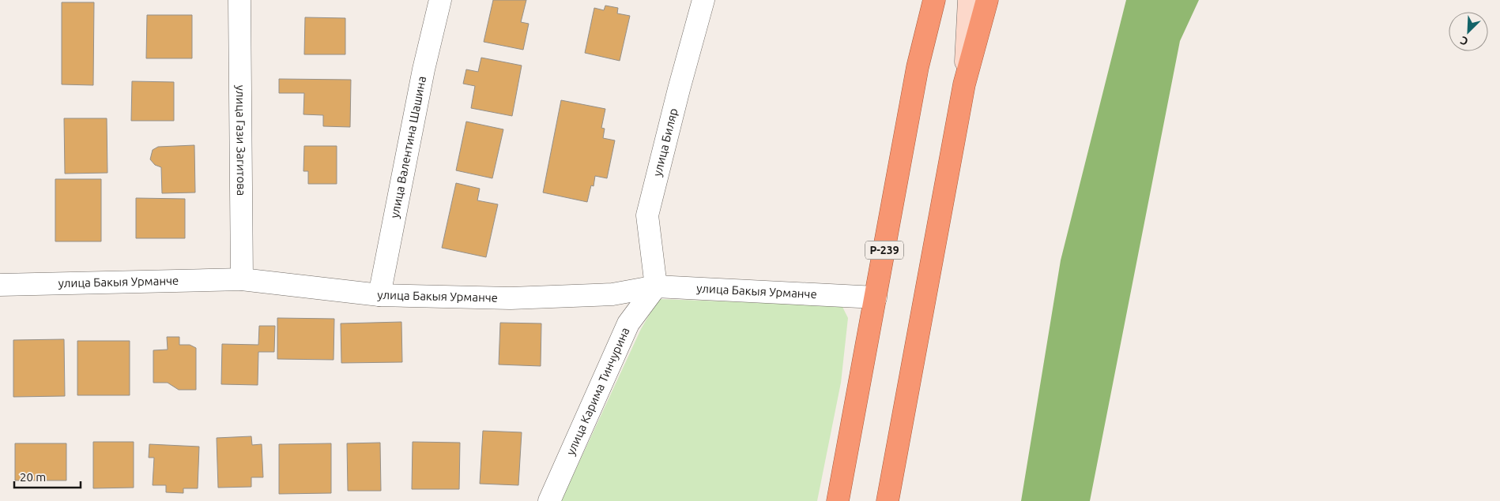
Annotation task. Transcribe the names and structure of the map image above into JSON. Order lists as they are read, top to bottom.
{
  "streets": {
    "highway": ["Р-239"],
    "street": [
      "улица Гази Загитова",
      "улица Биляр",
      "улица Валентина Шашина",
      "улица Бакыя Урманче",
      "улица Карима Тинчурина"
    ]
  },
  "crossings": [
    ["улица Гази Загитова", "улица Бакыя Урманче"],
    ["улица Биляр", "улица Бакыя Урманче"],
    ["улица Биляр", "улица Карима Тинчурина"],
    ["улица Валентина Шашина", "улица Бакыя Урманче"],
    ["Р-239", "улица Бакыя Урманче"],
    ["улица Бакыя Урманче", "улица Карима Тинчурина"]
  ],
  "scale_bar": "20 m",
  "north": "bottom left"
}
